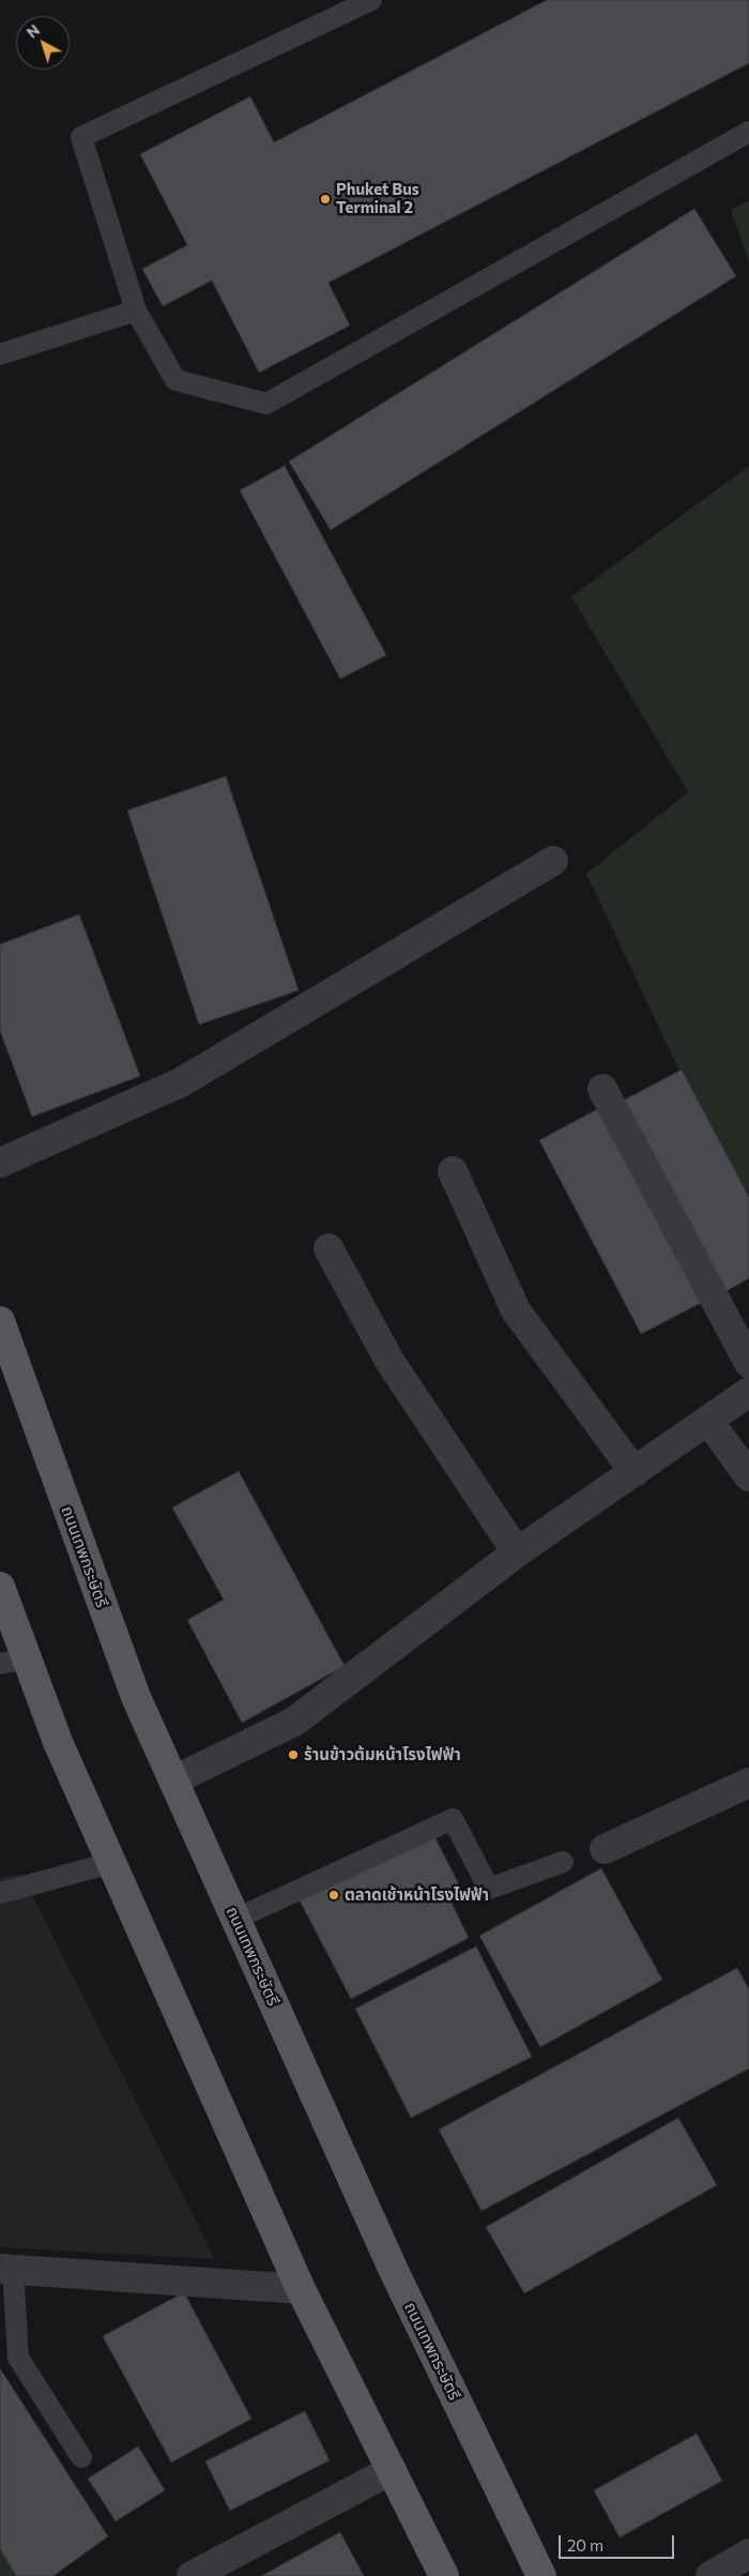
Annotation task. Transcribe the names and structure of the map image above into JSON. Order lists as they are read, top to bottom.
{
  "streets": {
    "main road": ["ถนนเทพกระษัตรี"]
  },
  "places": ["Phuket Bus Terminal 2", "ร้านข้าวต้มหน้าโรงไฟฟ้า", "ตลาดเช้าหน้าโรงไฟฟ้า"],
  "scale_bar": "20 m",
  "north": "top left"
}
